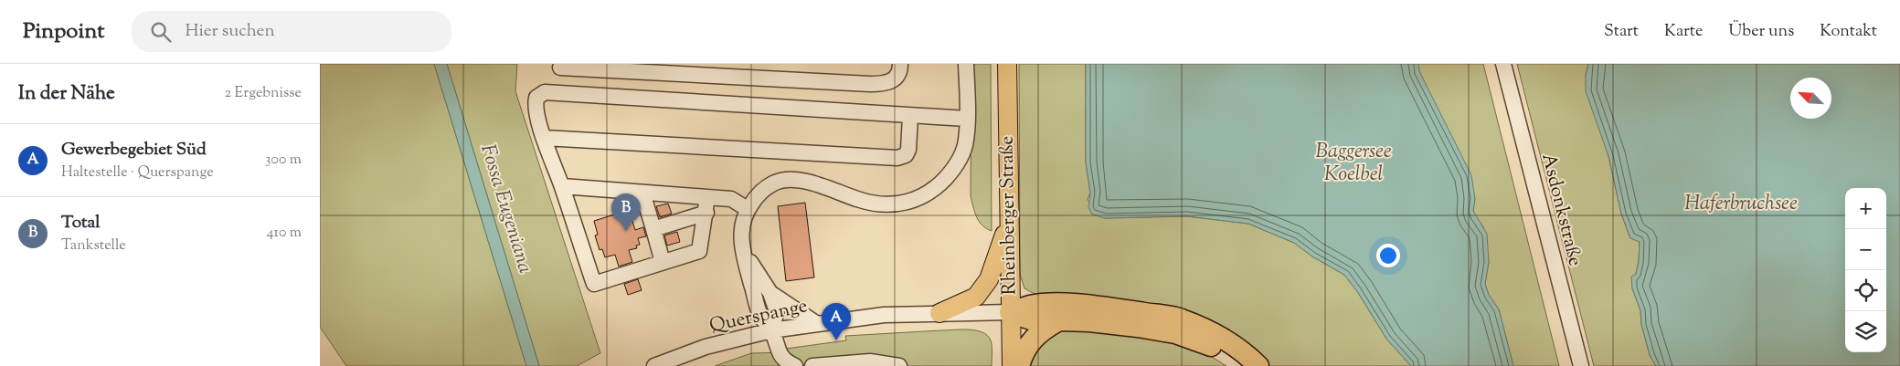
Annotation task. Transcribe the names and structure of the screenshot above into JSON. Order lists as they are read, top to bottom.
{
  "streets": {
    "main road": ["Rheinberger Straße"],
    "street": ["Asdonkstraße", "Querspange"]
  },
  "crossings": [
    ["Rheinberger Straße", "Querspange"]
  ],
  "water": ["Baggersee Koelbel", "Haferbruchsee", "Fossa Eugeniana"],
  "north": "top left",
  "page": {
    "header": "Pinpoint",
    "search": "Hier suchen",
    "nav": [
      "Start",
      "Karte",
      "Über uns",
      "Kontakt"
    ],
    "heading": ["In der Nähe", "2 Ergebnisse"],
    "list": [
      {
        "mark": "A",
        "name": "Gewerbegebiet Süd",
        "note": "Haltestelle · Querspange",
        "value": "300 m"
      },
      {
        "mark": "B",
        "name": "Total",
        "note": "Tankstelle",
        "value": "410 m"
      }
    ],
    "map_buttons": ["+", "−"],
    "pins": ["B", "A"]
  }
}
